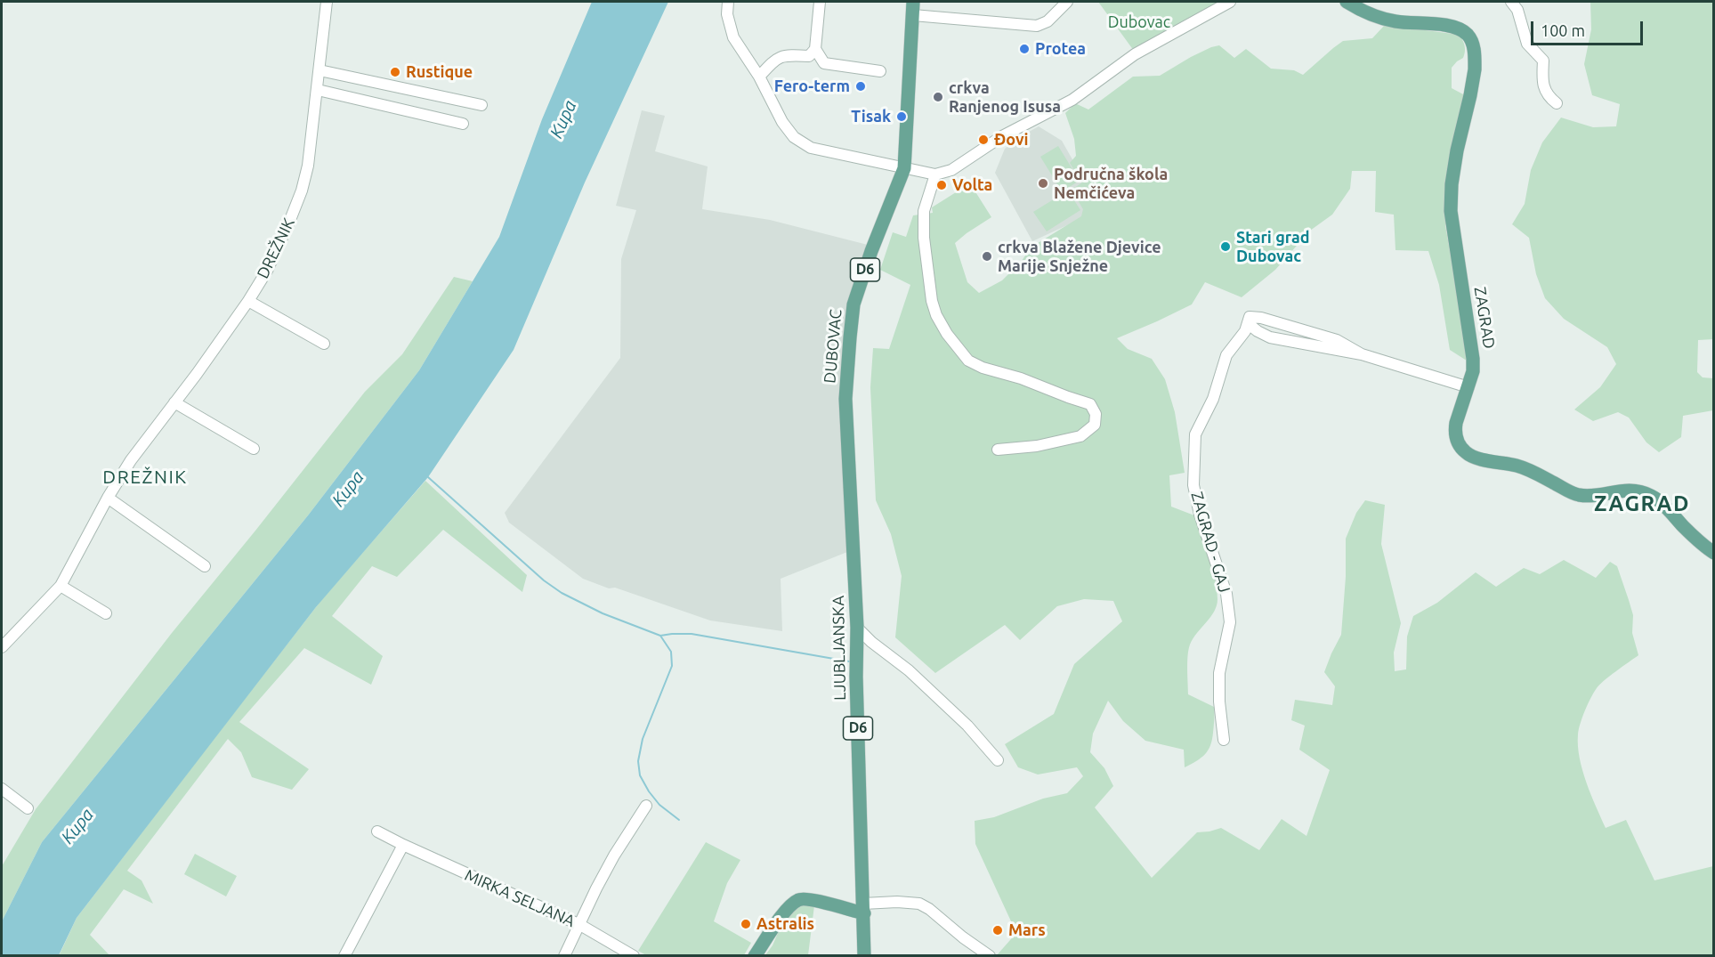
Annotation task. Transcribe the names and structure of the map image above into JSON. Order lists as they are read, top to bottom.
{
  "streets": {
    "main road": [
      "D6",
      "ZAGRAD",
      "DUBOVAC",
      "LJUBLJANSKA"
    ],
    "street": ["DREŽNIK", "ZAGRAD - GAJ", "MIRKA SELJANA"]
  },
  "crossings": [
    ["D6", "LJUBLJANSKA"],
    ["DUBOVAC", "LJUBLJANSKA"]
  ],
  "districts": ["DREŽNIK", "ZAGRAD"],
  "water": ["Kupa"],
  "parks": ["Dubovac"],
  "places": [
    "Protea",
    "Rustique",
    "Fero-term",
    "crkva Ranjenog Isusa",
    "Tisak",
    "Đovi",
    "Područna škola Nemčićeva",
    "Volta",
    "Stari grad Dubovac",
    "crkva Blažene Djevice Marije Snježne",
    "Astralis",
    "Mars"
  ],
  "scale_bar": "100 m"
}
